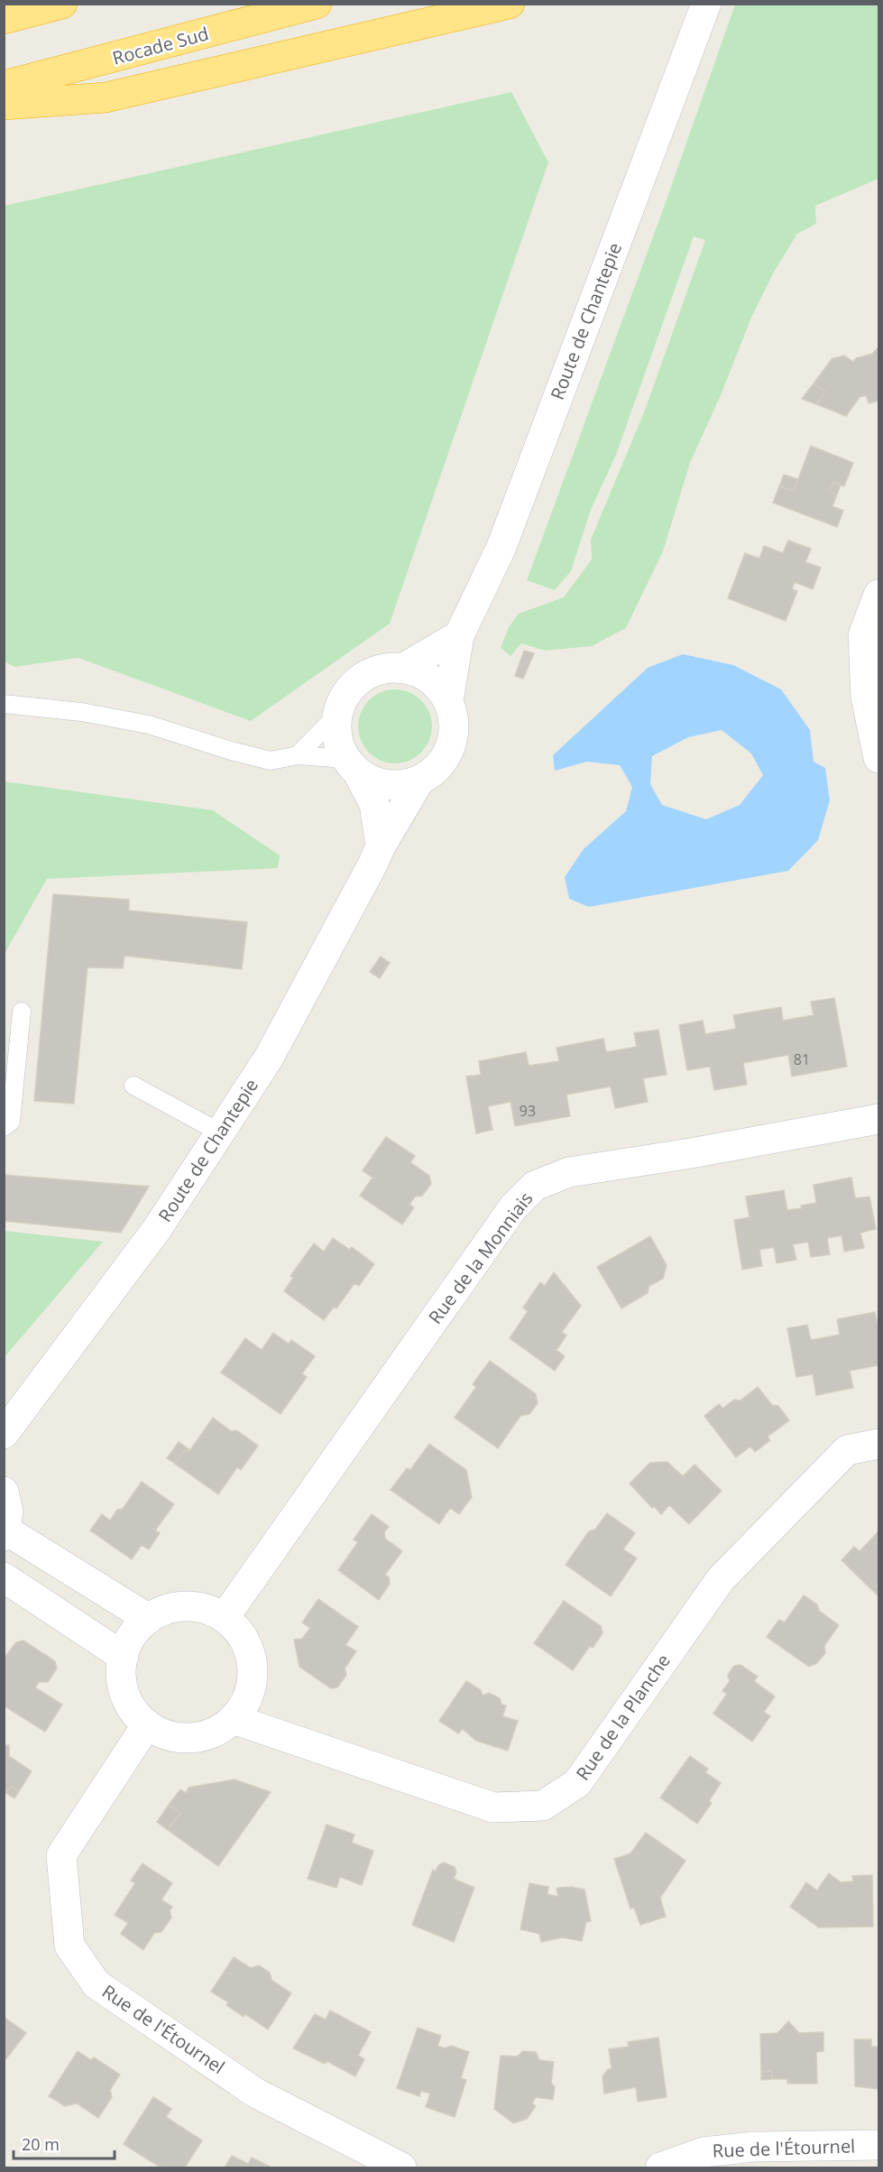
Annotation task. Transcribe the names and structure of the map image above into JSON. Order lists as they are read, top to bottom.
{
  "streets": {
    "highway": ["Rocade Sud"],
    "street": [
      "Route de Chantepie",
      "Rue de la Monniais",
      "Rue de la Planche",
      "Rue de l'Étournel"
    ]
  },
  "crossings": [
    ["Rue de la Monniais", "Rue de la Planche"],
    ["Rue de la Monniais", "Rue de l'Étournel"],
    ["Rue de la Planche", "Rue de l'Étournel"]
  ],
  "house_numbers": ["81", "93"],
  "scale_bar": "20 m"
}
